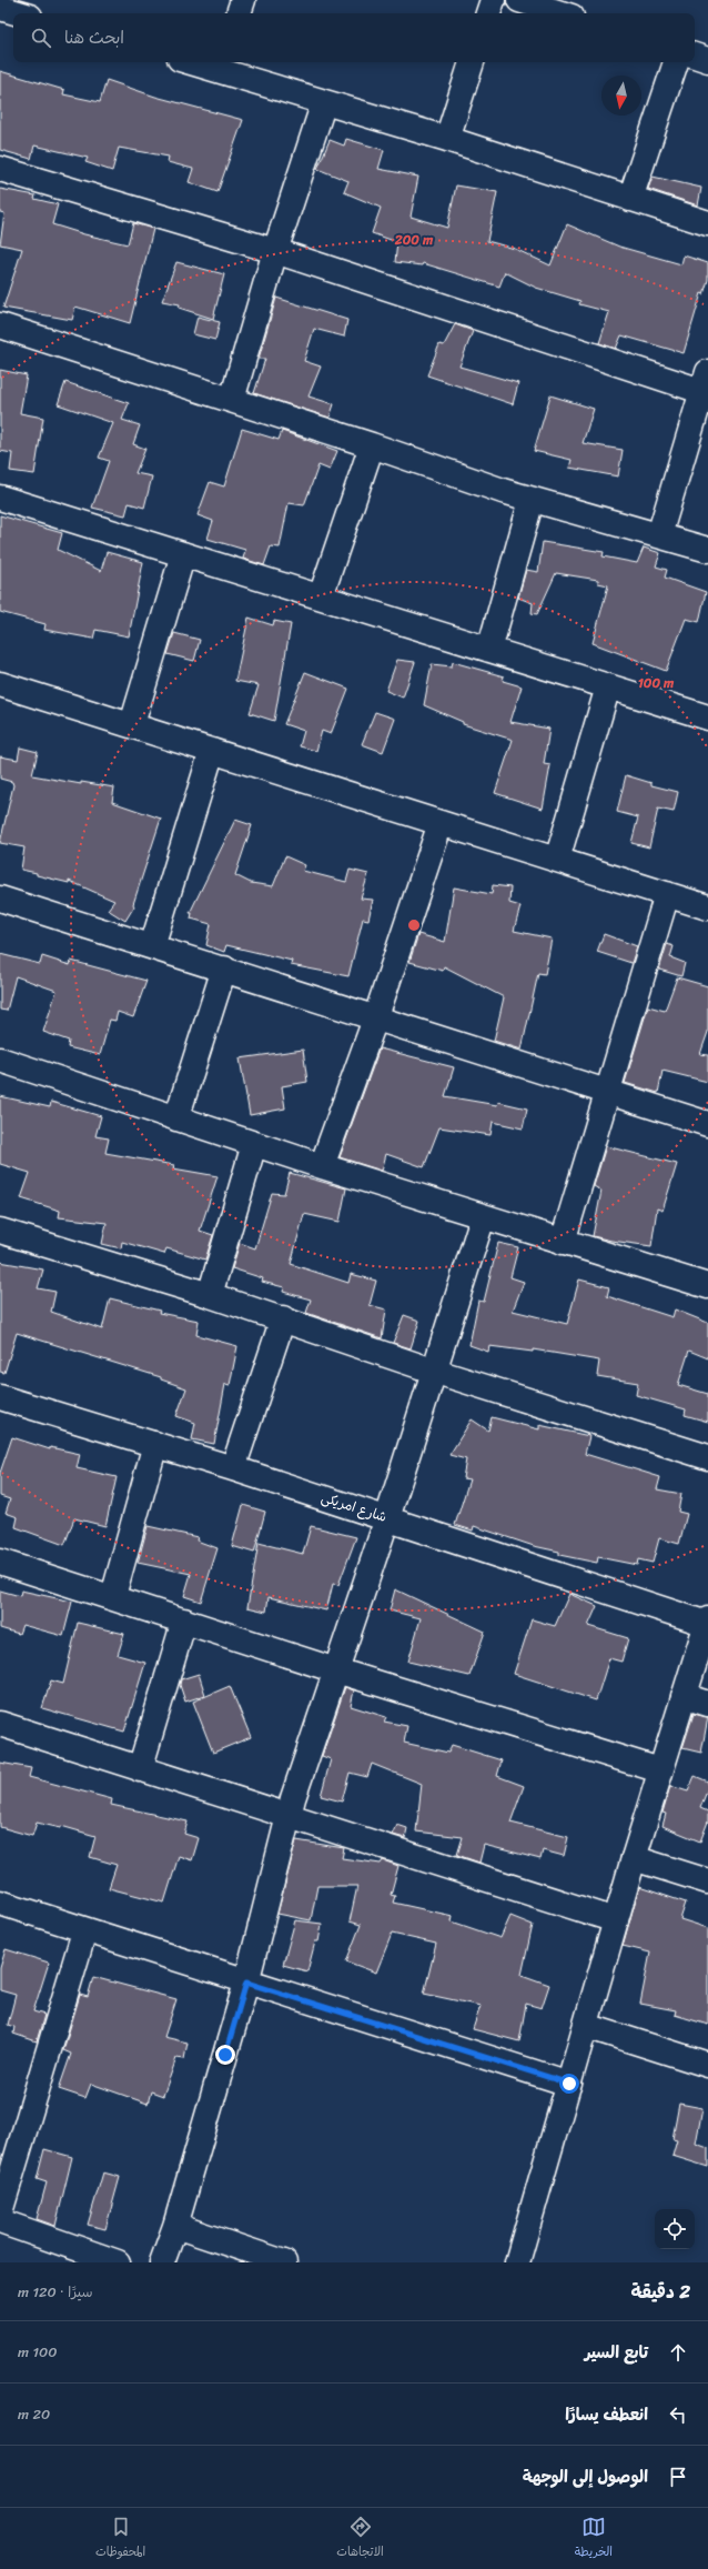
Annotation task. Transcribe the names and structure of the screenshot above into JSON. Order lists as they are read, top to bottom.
{
  "streets": {
    "street": ["شارع امريكى"]
  },
  "north": "bottom",
  "page": {
    "search": "ابحث هنا",
    "heading": ["2 دقيقة", "سيرًا · 120 m"],
    "list": [
      ["تابع السير", "100 m"],
      ["انعطف يسارًا", "20 m"],
      "الوصول إلى الوجهة"
    ],
    "nav": ["الخريطة", "الاتجاهات", "المحفوظات"]
  },
  "rings": ["200 m", "100 m"]
}
